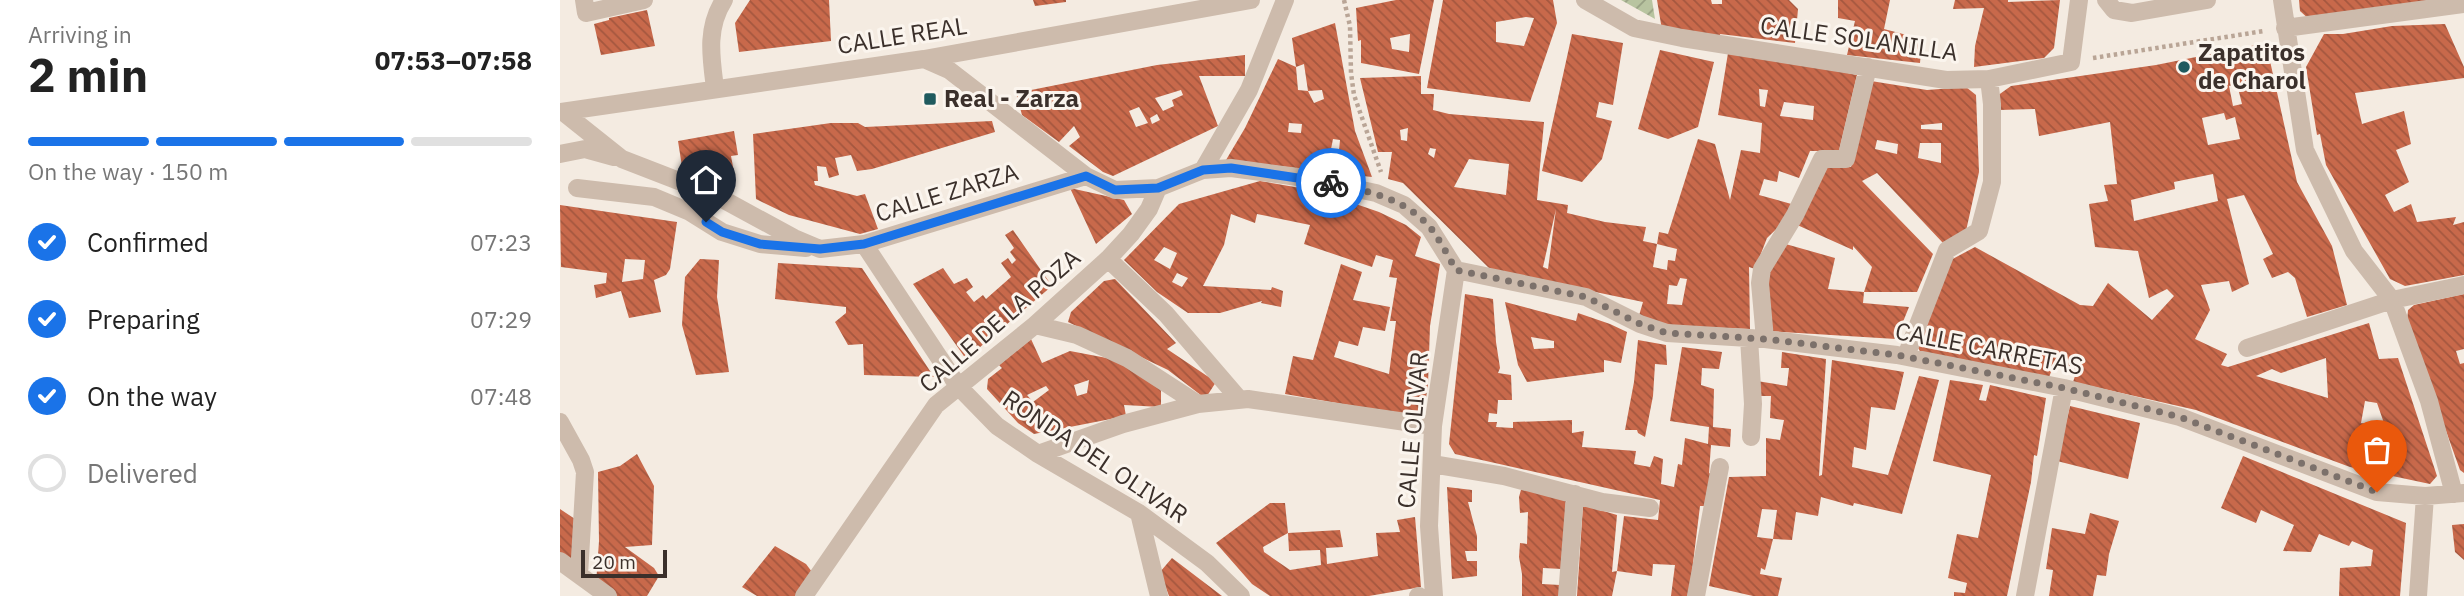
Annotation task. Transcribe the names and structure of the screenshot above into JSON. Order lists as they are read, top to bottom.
{
  "streets": {
    "street": [
      "CALLE REAL",
      "CALLE SOLANILLA",
      "CALLE ZARZA",
      "CALLE DE LA POZA",
      "CALLE CARRETAS",
      "CALLE OLIVAR",
      "RONDA DEL OLIVAR"
    ]
  },
  "crossings": [
    ["CALLE ZARZA", "RONDA DEL OLIVAR"],
    ["CALLE DE LA POZA", "RONDA DEL OLIVAR"],
    ["CALLE CARRETAS", "CALLE OLIVAR"]
  ],
  "places": {
    "other": ["Zapatitos de Charol"],
    "transit": ["Real - Zarza"]
  },
  "scale_bar": "20 m",
  "page": {
    "heading": ["2 min", "Arriving in", "07:53–07:58"],
    "bar": "On the way · 150 m",
    "list": [
      ["Confirmed", "07:23"],
      ["Preparing", "07:29"],
      ["On the way", "07:48"],
      "Delivered"
    ],
    "scale": "20 m"
  }
}
